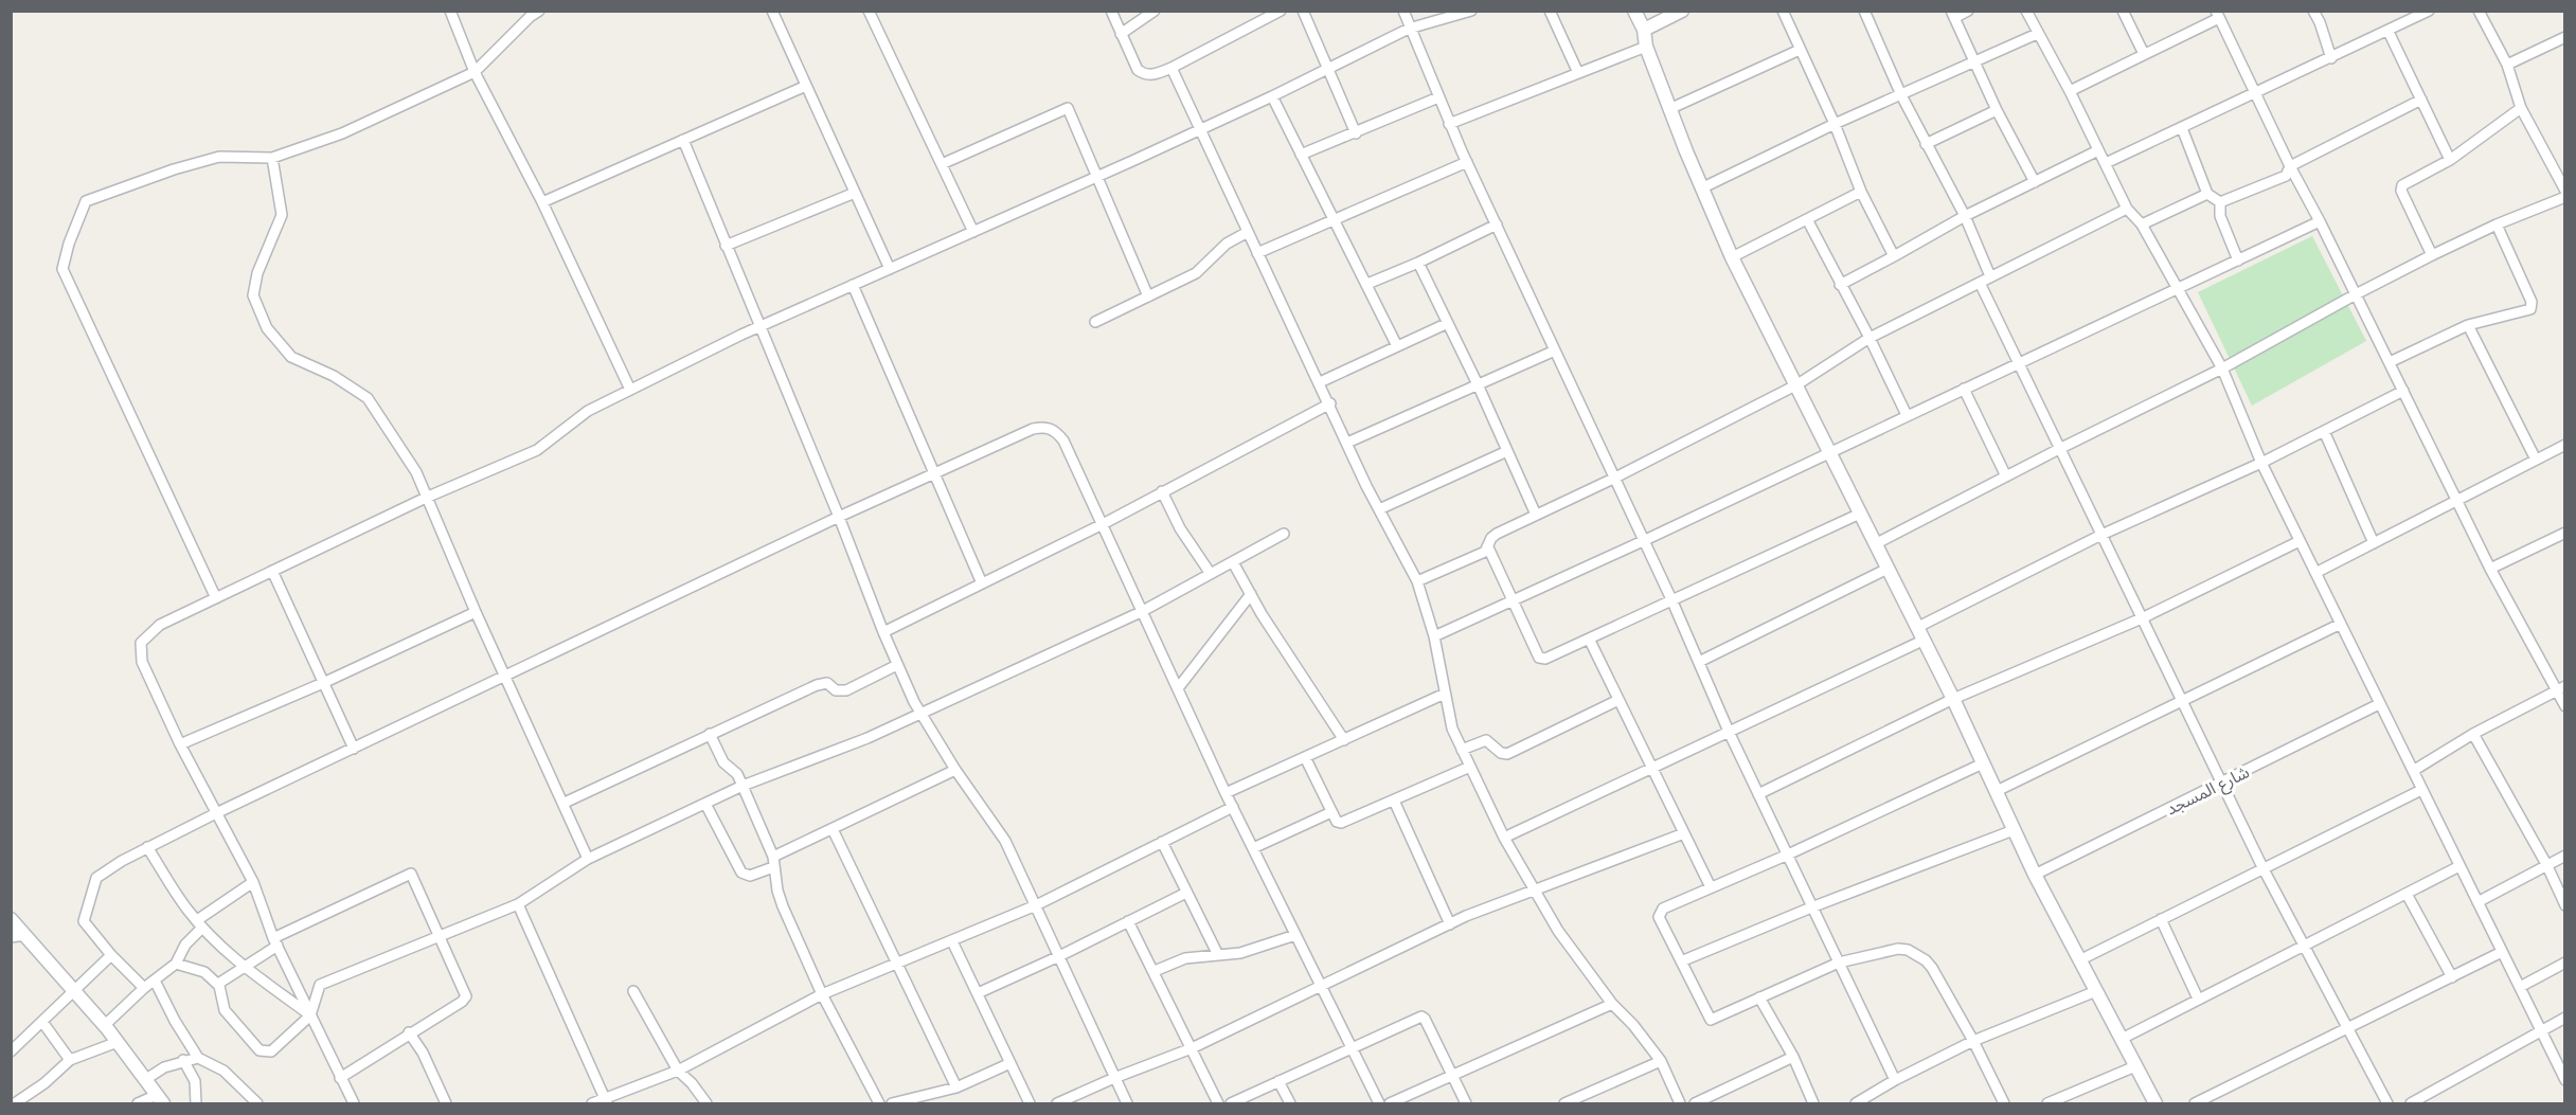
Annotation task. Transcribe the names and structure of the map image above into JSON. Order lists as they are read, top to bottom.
{
  "streets": {
    "street": ["شارع المسجد"]
  }
}
